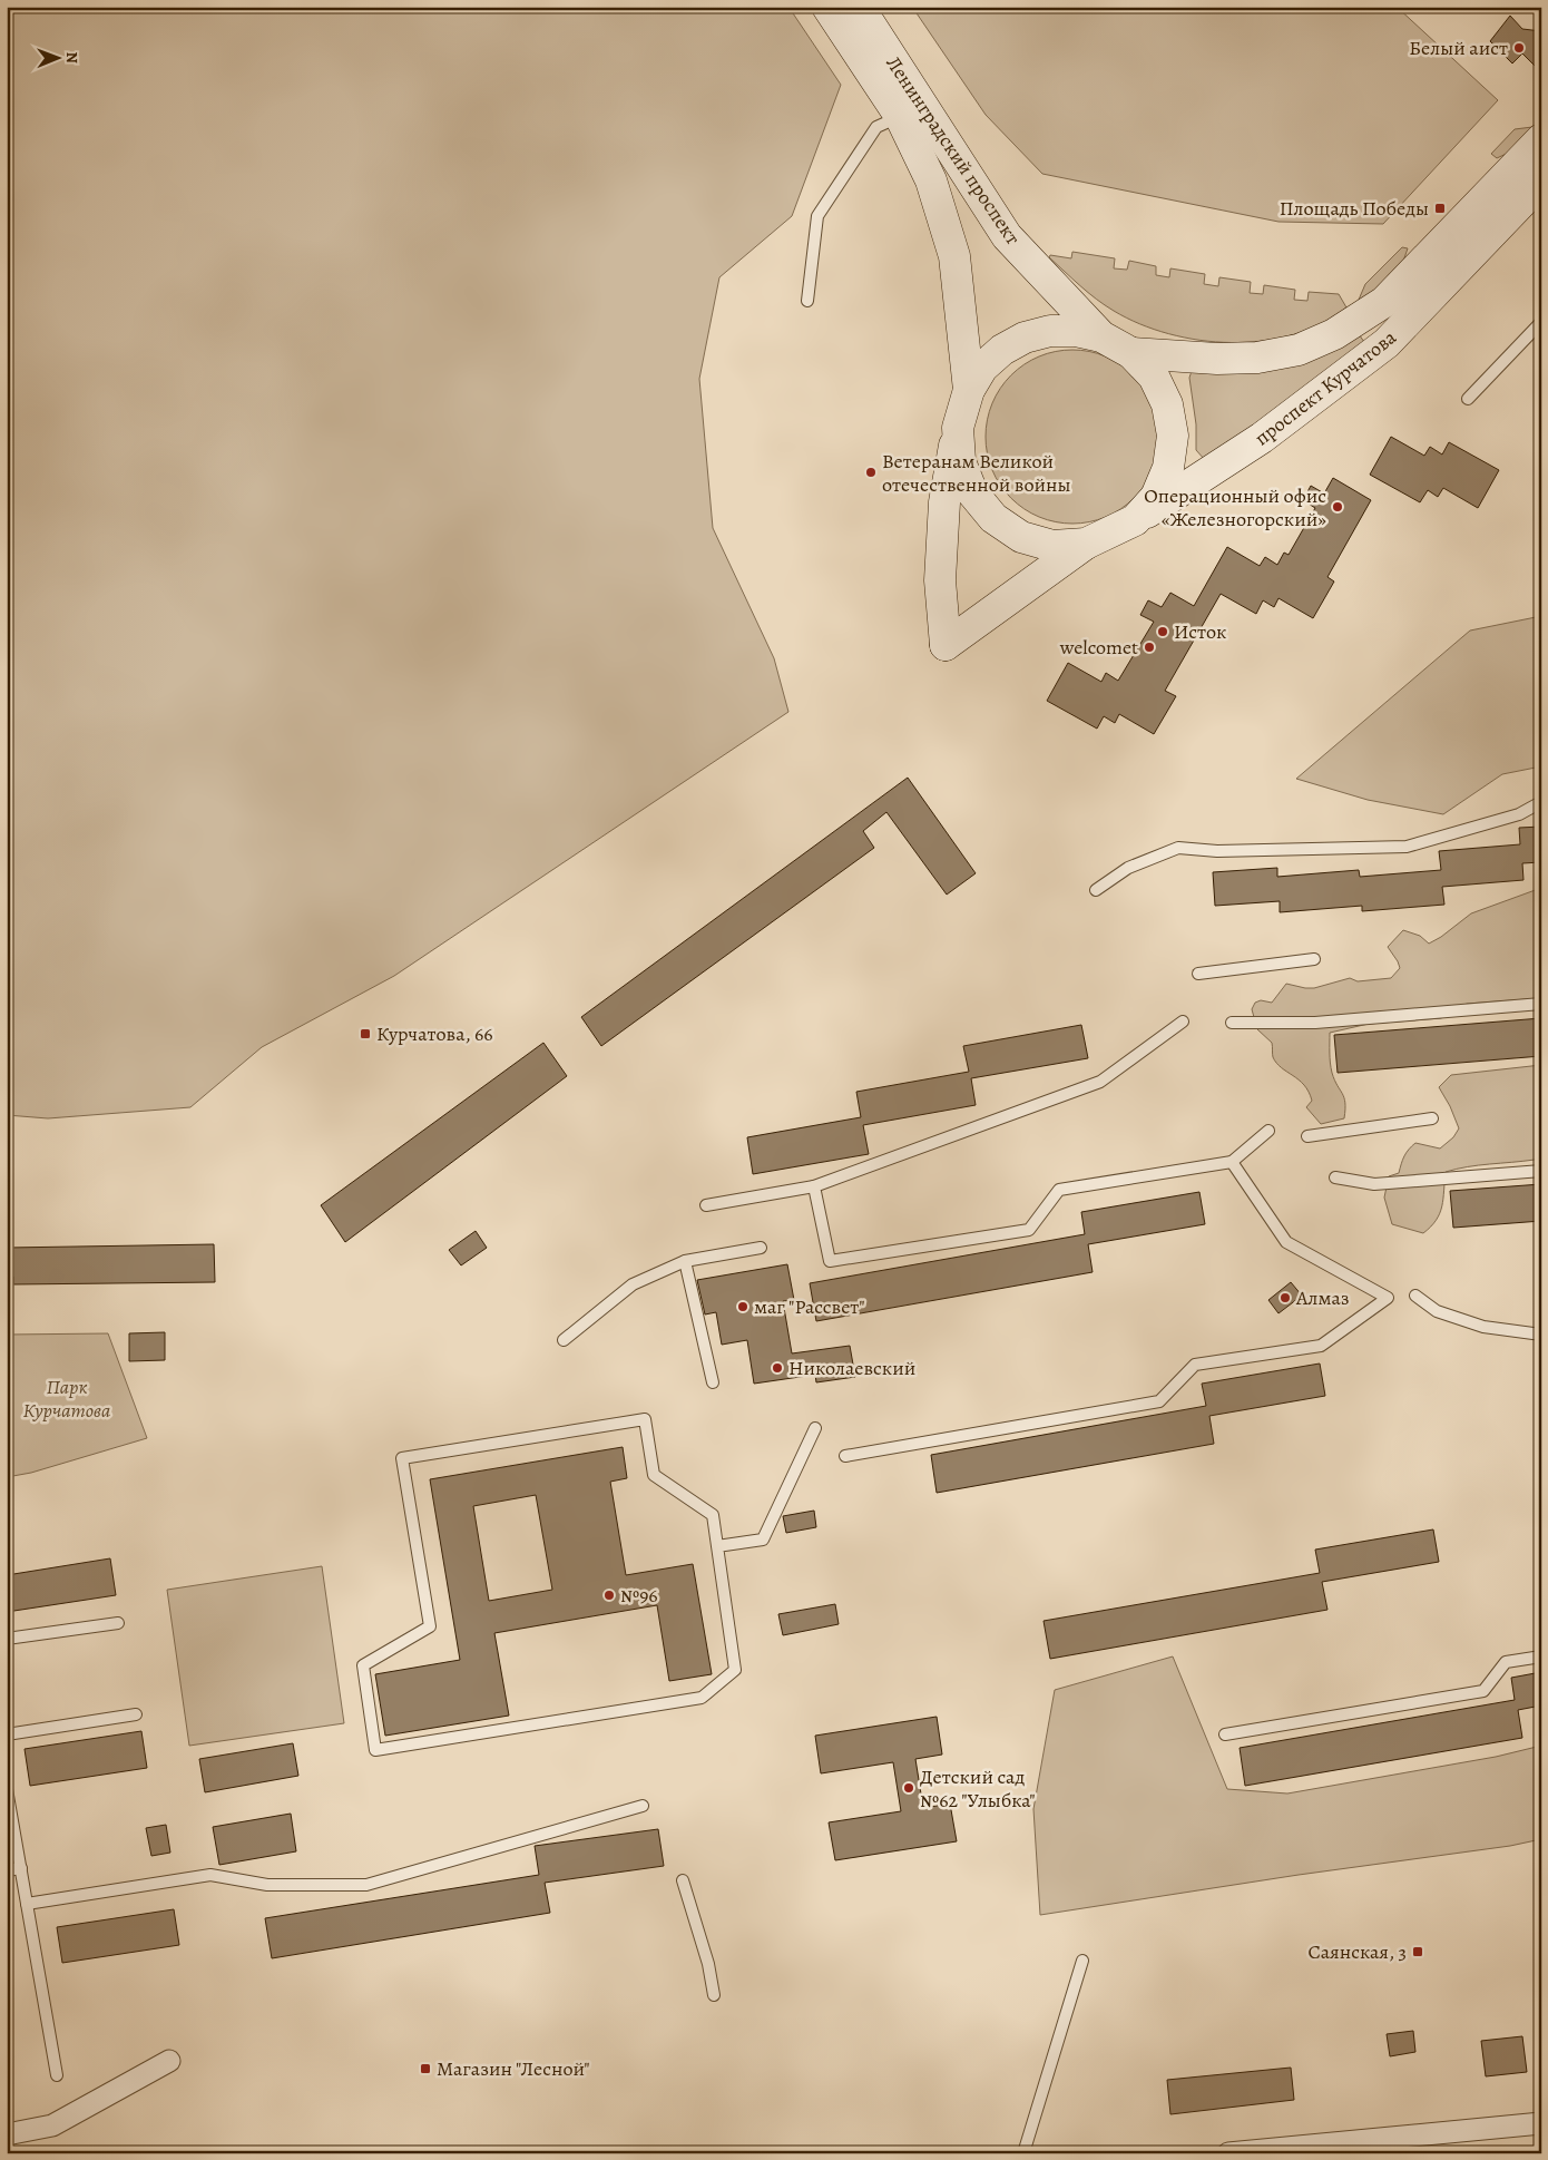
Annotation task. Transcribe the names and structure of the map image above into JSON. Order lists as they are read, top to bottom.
{
  "streets": {
    "main road": ["Ленинградский проспект", "проспект Курчатова"]
  },
  "parks": ["Парк Курчатова"],
  "places": {
    "other": [
      "Белый аист",
      "Ветеранам Великой отечественной войны",
      "Операционный офис «Железногорский»",
      "Исток",
      "welcomet",
      "Алмаз",
      "маг \"Рассвет\"",
      "Николаевский",
      "№96",
      "Детский сад №62 \"Улыбка\""
    ],
    "transit": [
      "Площадь Победы",
      "Курчатова, 66",
      "Саянская, 3",
      "Магазин \"Лесной\""
    ]
  },
  "north": "right"
}
